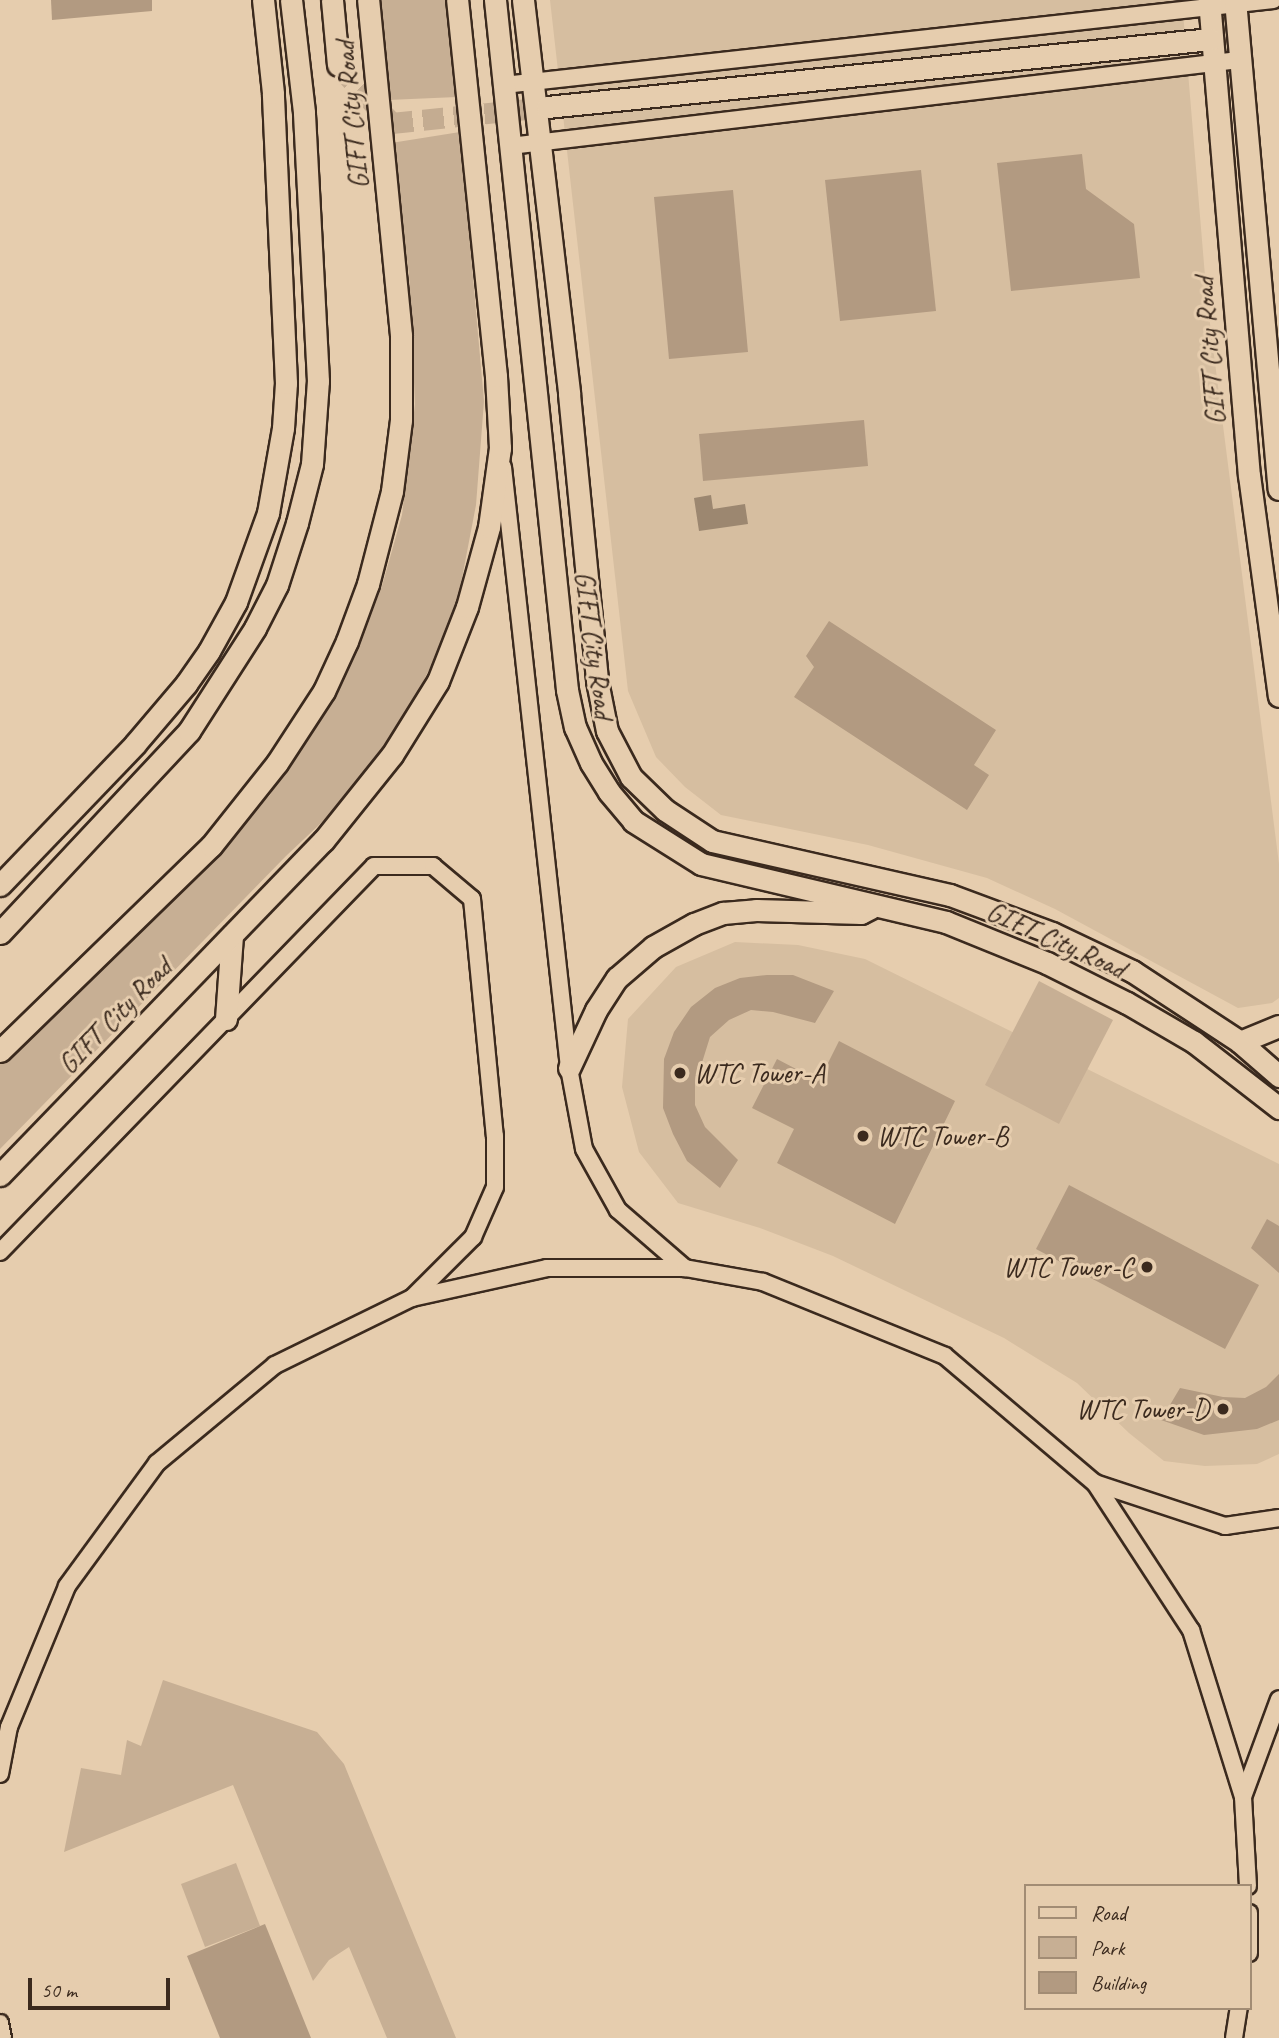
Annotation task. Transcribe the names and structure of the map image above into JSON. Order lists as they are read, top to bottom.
{
  "streets": {
    "street": ["GIFT City Road"]
  },
  "places": [
    "WTC Tower-A",
    "WTC Tower-B",
    "WTC Tower-C",
    "WTC Tower-D"
  ],
  "legend": ["Road", "Park", "Building"],
  "scale_bar": "50 m"
}
